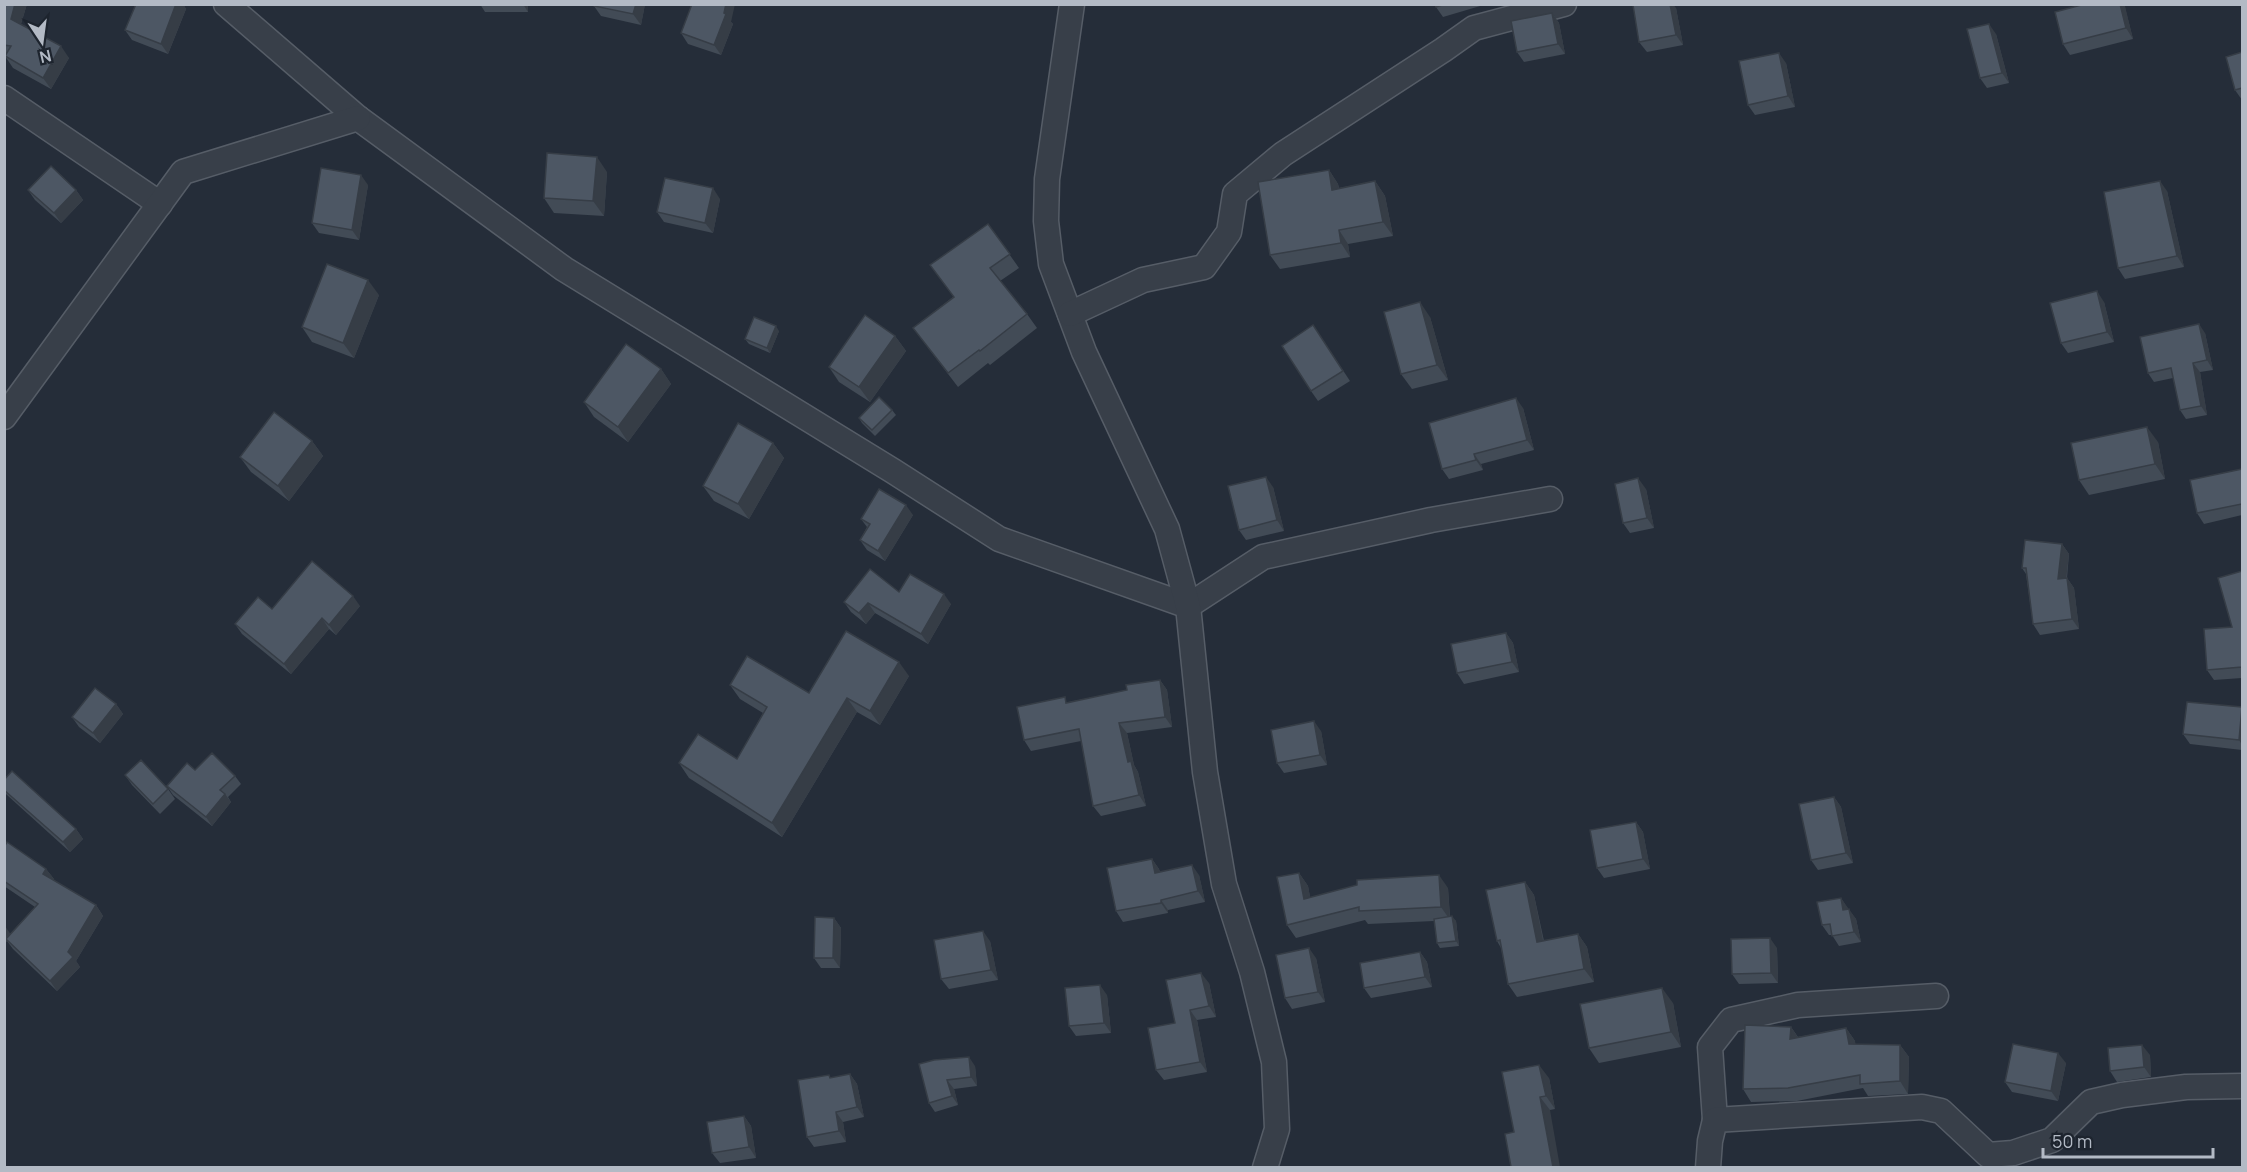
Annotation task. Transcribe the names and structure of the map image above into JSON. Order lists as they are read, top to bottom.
{
  "scale_bar": "50 m",
  "north": "bottom"
}
